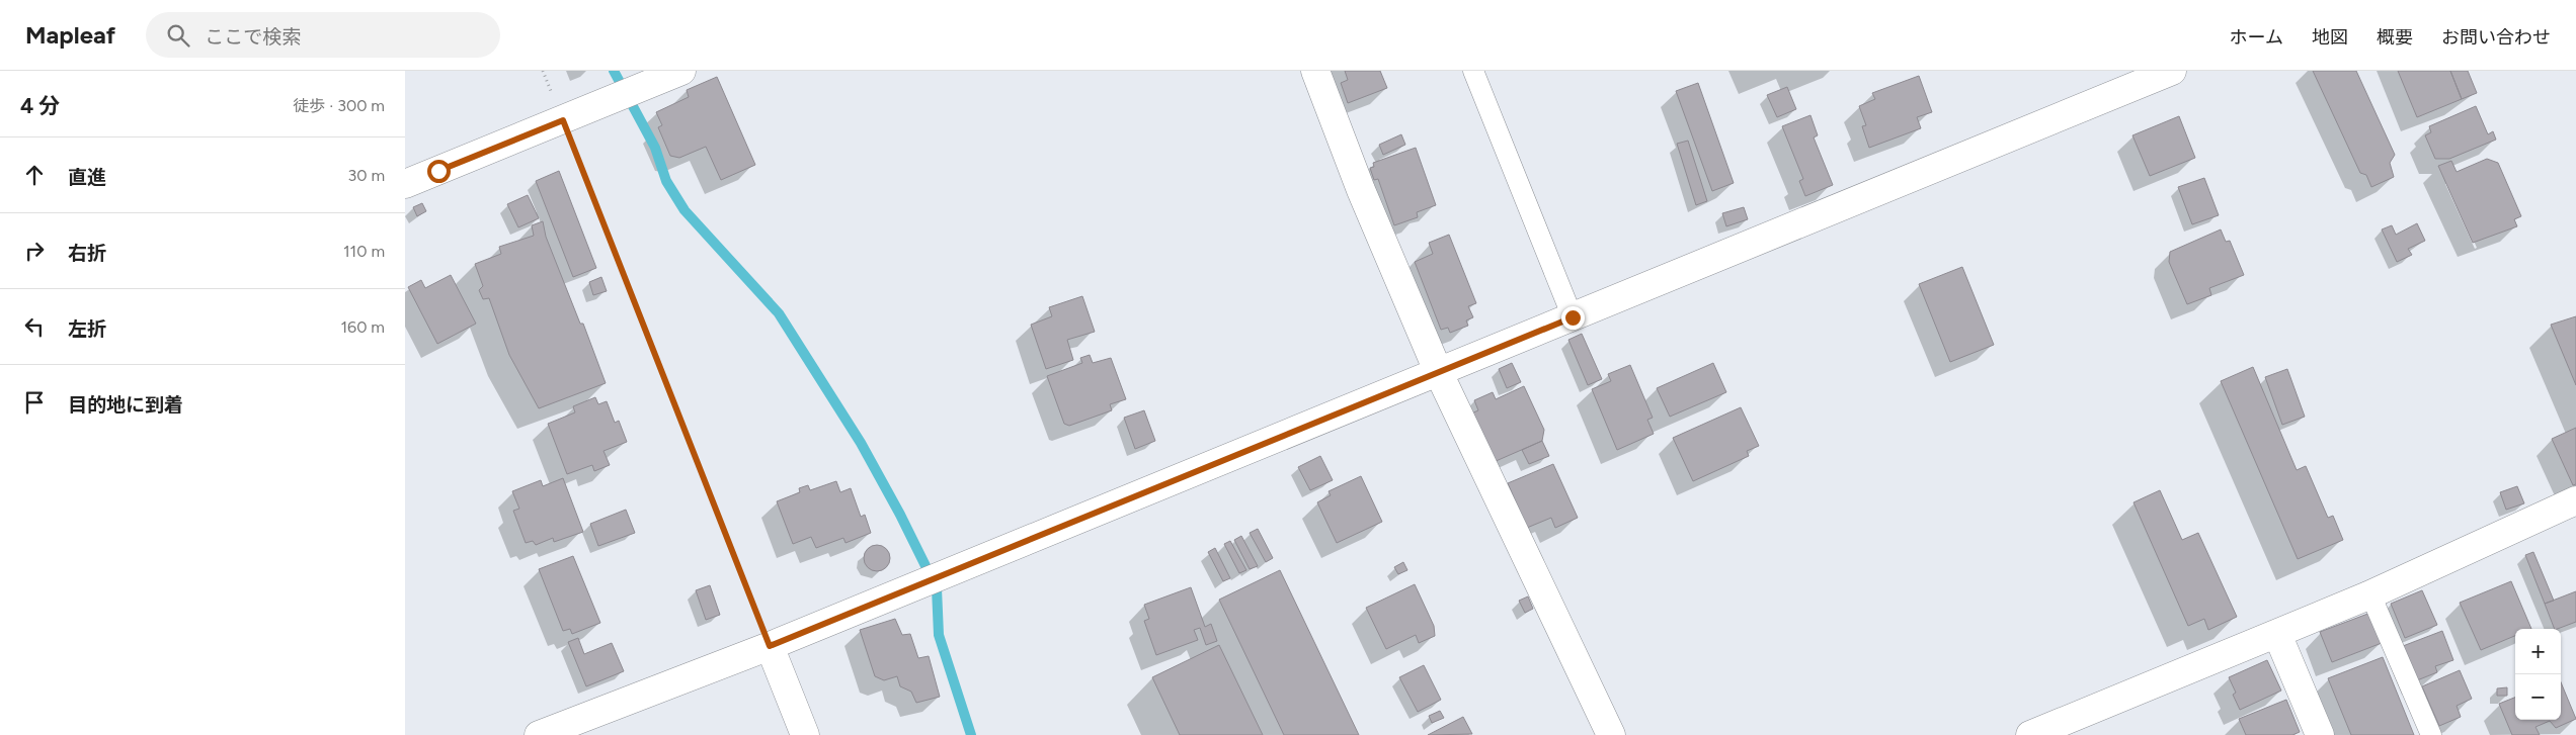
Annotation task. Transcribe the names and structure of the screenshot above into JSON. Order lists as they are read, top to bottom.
{
  "page": {
    "header": "Mapleaf",
    "search": "ここで検索",
    "nav": [
      "ホーム",
      "地図",
      "概要",
      "お問い合わせ"
    ],
    "heading": ["4 分", "徒歩 · 300 m"],
    "list": [
      ["直進", "30 m"],
      ["右折", "110 m"],
      ["左折", "160 m"],
      "目的地に到着"
    ],
    "map_buttons": ["+", "−"]
  }
}
